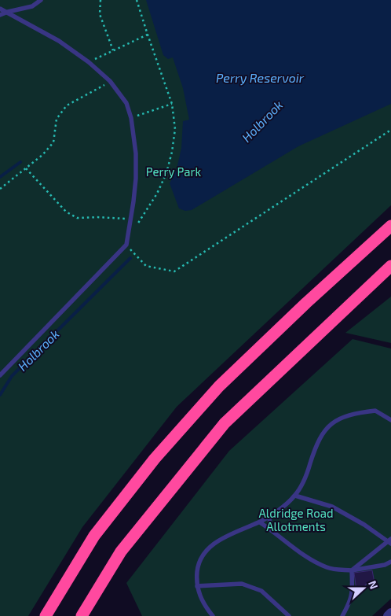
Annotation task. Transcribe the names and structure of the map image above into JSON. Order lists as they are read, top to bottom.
{
  "water": ["Perry Reservoir", "Holbrook"],
  "parks": ["Perry Park", "Aldridge Road Allotments"],
  "north": "right"
}
